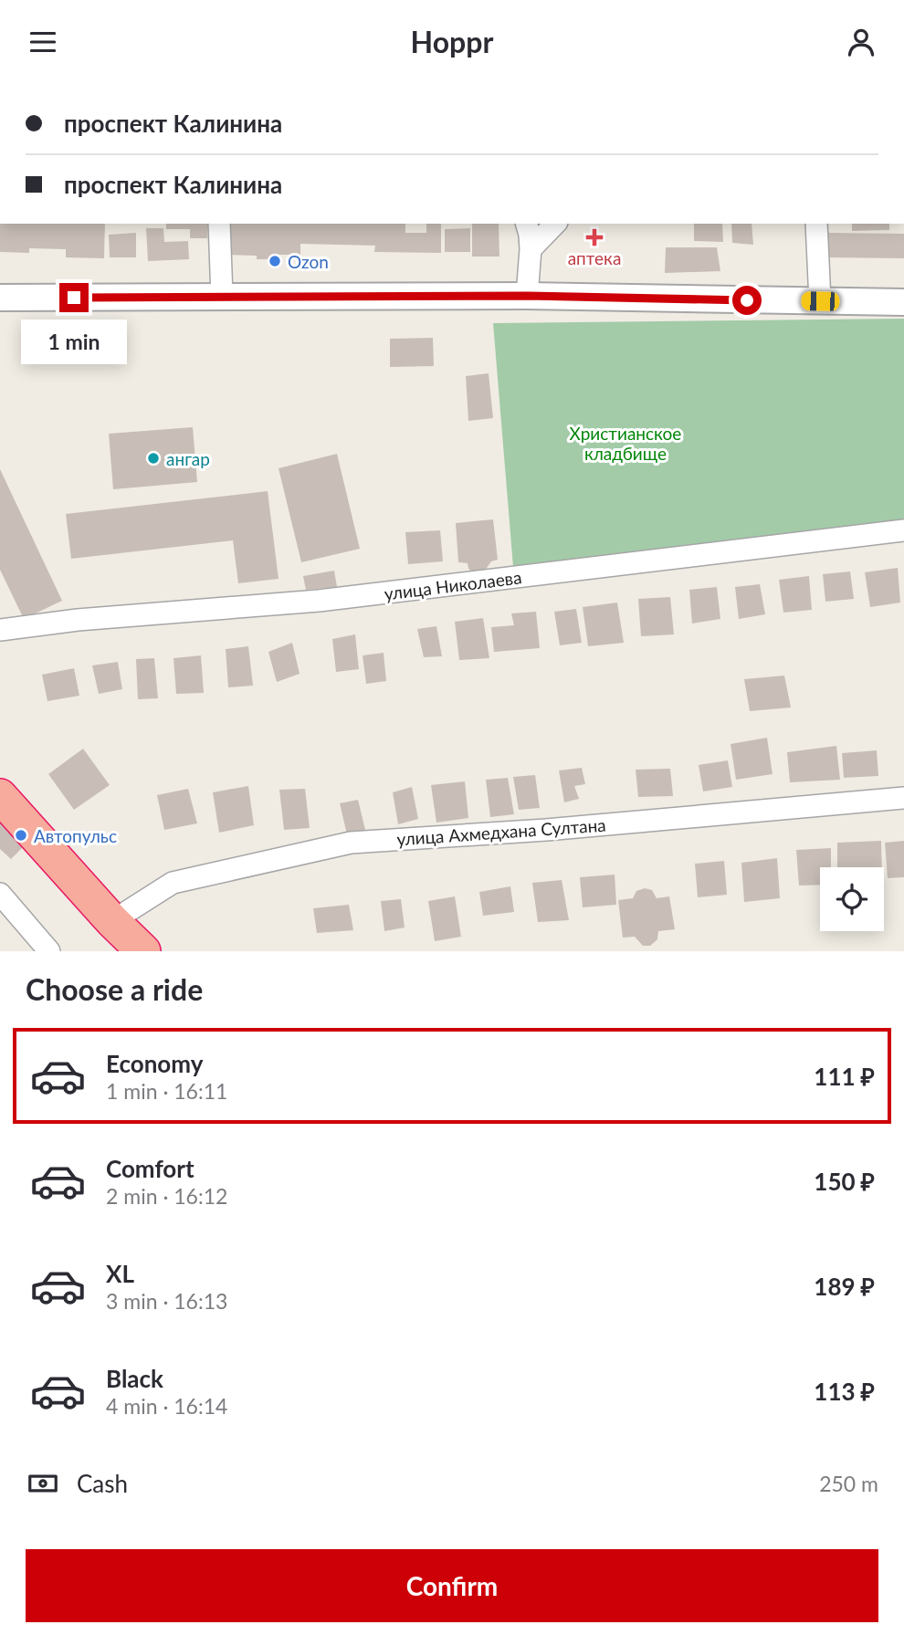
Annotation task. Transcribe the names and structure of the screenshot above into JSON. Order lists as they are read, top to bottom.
{
  "streets": {
    "street": ["улица Николаева", "улица Ахмедхана Султана"]
  },
  "parks": ["Христианское кладбище"],
  "places": {
    "health": ["аптека"],
    "other": ["Ozon", "ангар", "Автопульс"]
  },
  "page": {
    "header": "Hoppr",
    "banner": ["проспект Калинина", "проспект Калинина"],
    "bubble": "1 min",
    "heading": "Choose a ride",
    "list": [
      {
        "name": "Economy",
        "note": "1 min · 16:11",
        "value": "111 ₽"
      },
      {
        "name": "Comfort",
        "note": "2 min · 16:12",
        "value": "150 ₽"
      },
      {
        "name": "XL",
        "note": "3 min · 16:13",
        "value": "189 ₽"
      },
      {
        "name": "Black",
        "note": "4 min · 16:14",
        "value": "113 ₽"
      }
    ],
    "pay": ["Cash", "250 m"],
    "buttons": "Confirm"
  }
}
